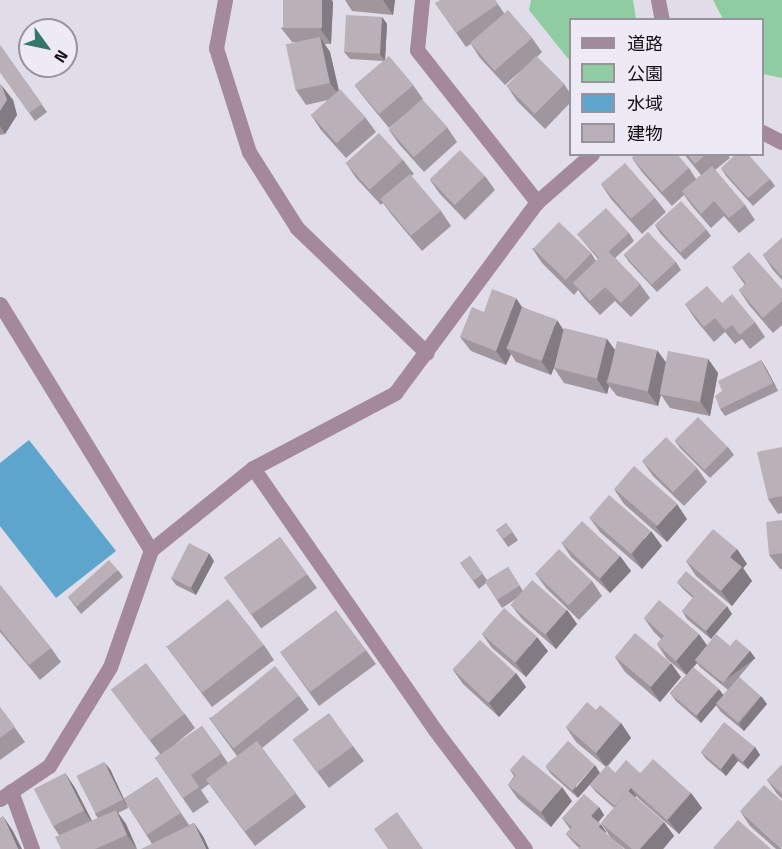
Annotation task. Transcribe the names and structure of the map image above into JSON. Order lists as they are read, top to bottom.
{
  "legend": [
    "道路",
    "公園",
    "水域",
    "建物"
  ],
  "north": "bottom right"
}
